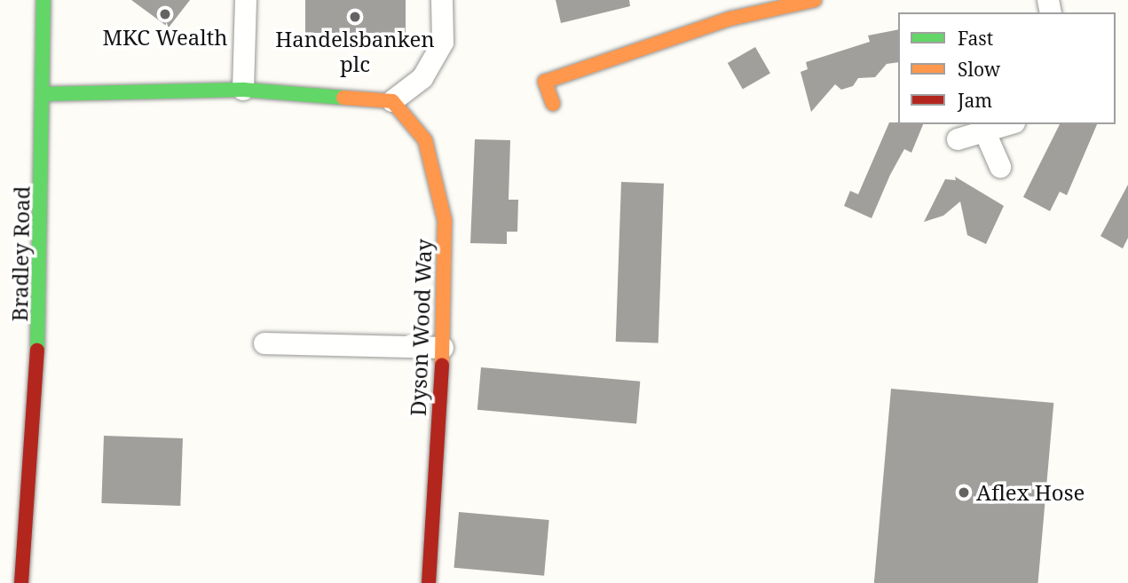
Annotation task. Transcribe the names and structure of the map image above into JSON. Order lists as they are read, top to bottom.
{
  "streets": {
    "street": ["Bradley Road", "Dyson Wood Way"]
  },
  "places": ["MKC Wealth", "Handelsbanken plc", "Aflex Hose"],
  "legend": ["Fast", "Slow", "Jam"]
}
